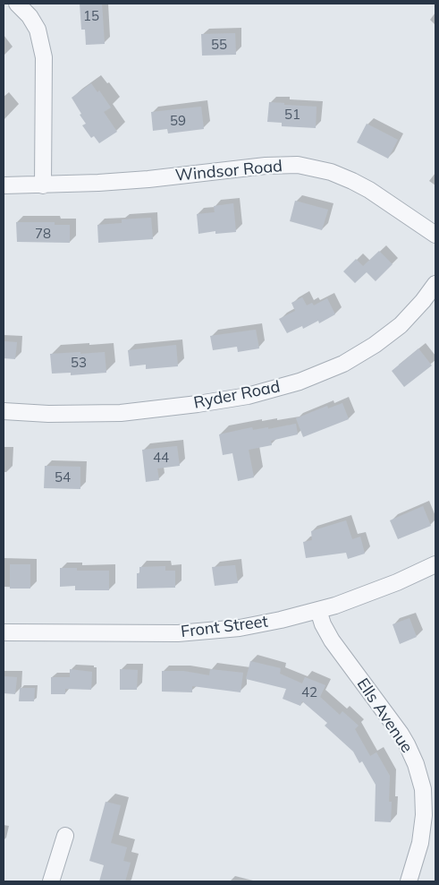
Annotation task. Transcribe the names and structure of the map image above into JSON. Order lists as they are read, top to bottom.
{
  "streets": {
    "street": [
      "Windsor Road",
      "Ryder Road",
      "Front Street",
      "Ells Avenue"
    ]
  },
  "crossings": [
    ["Front Street", "Ells Avenue"]
  ],
  "house_numbers": [
    "15",
    "55",
    "51",
    "59",
    "78",
    "53",
    "44",
    "54",
    "42"
  ]
}
